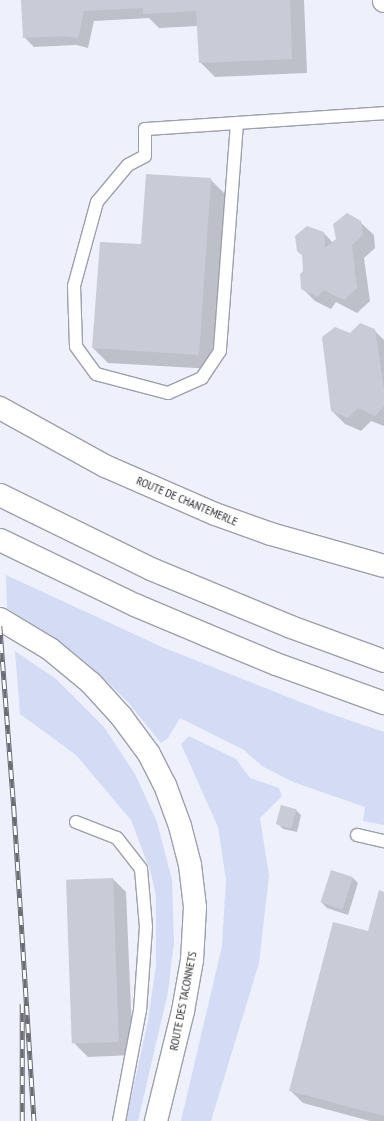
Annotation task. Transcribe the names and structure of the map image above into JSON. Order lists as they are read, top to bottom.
{
  "streets": {
    "main road": ["ROUTE DE CHANTEMERLE", "ROUTE DES TACONNETS"]
  }
}
